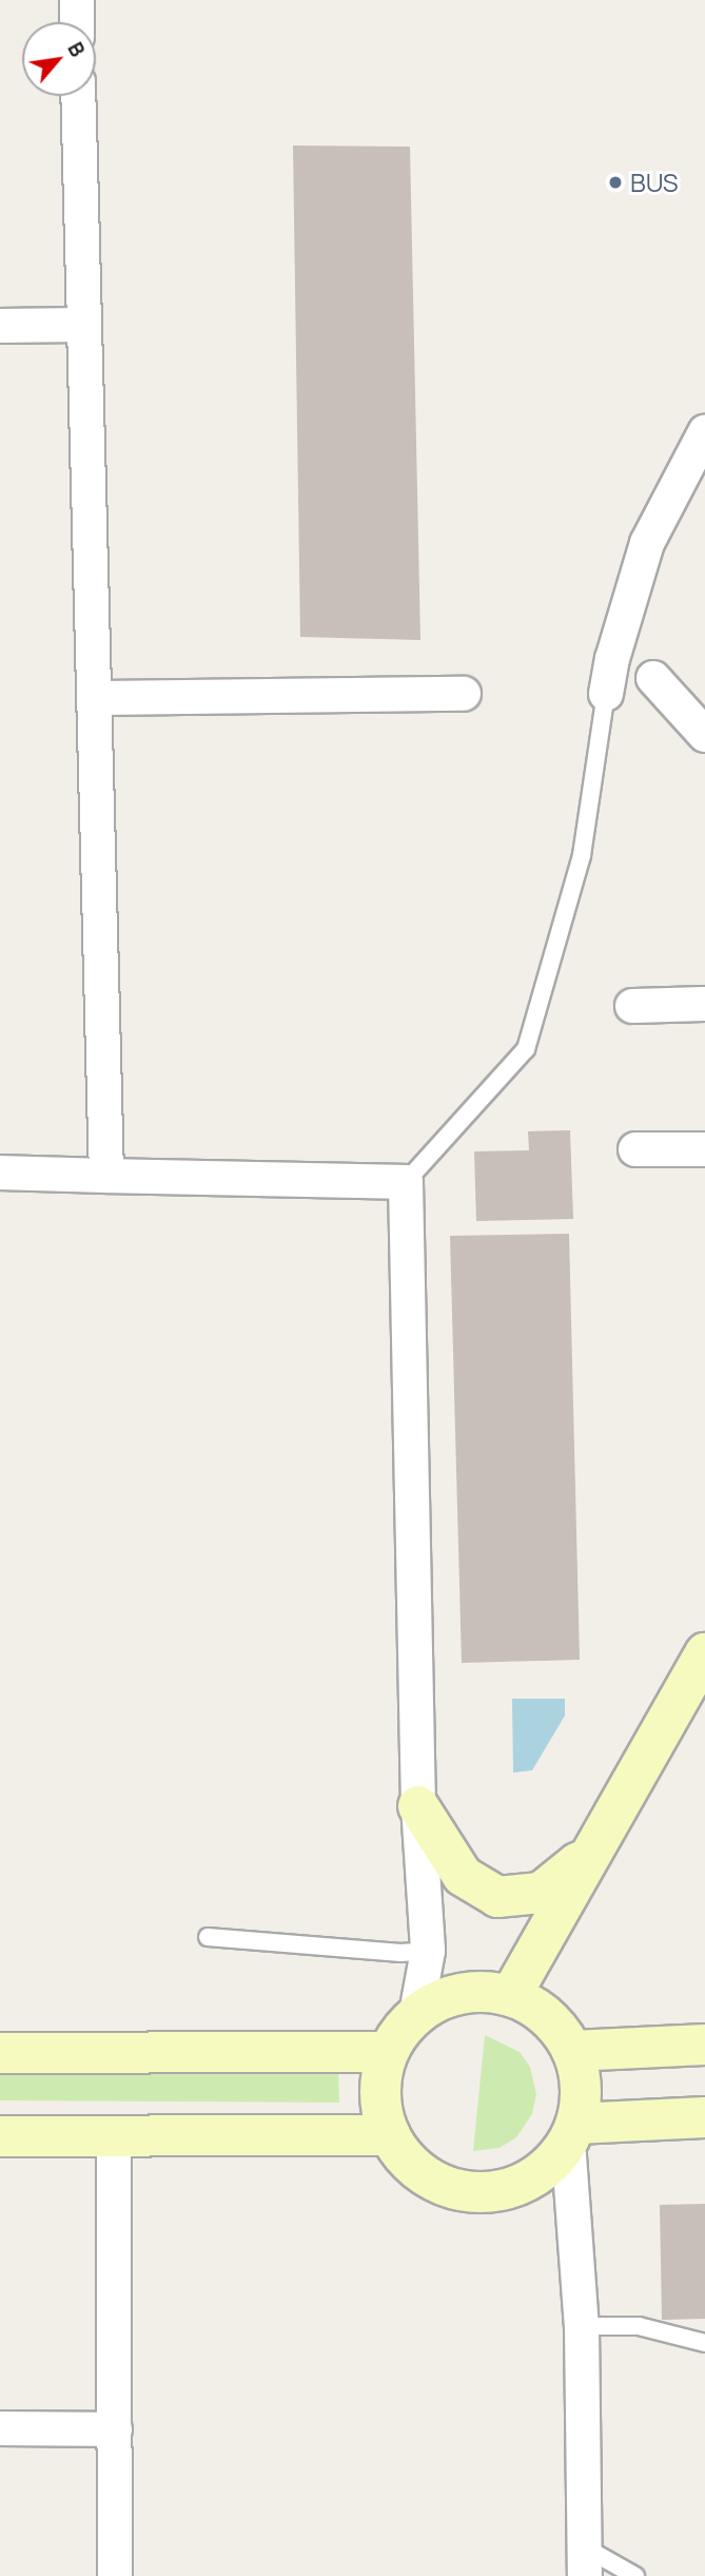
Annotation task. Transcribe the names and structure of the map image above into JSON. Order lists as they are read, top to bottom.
{
  "places": ["BUS"],
  "north": "top right"
}
